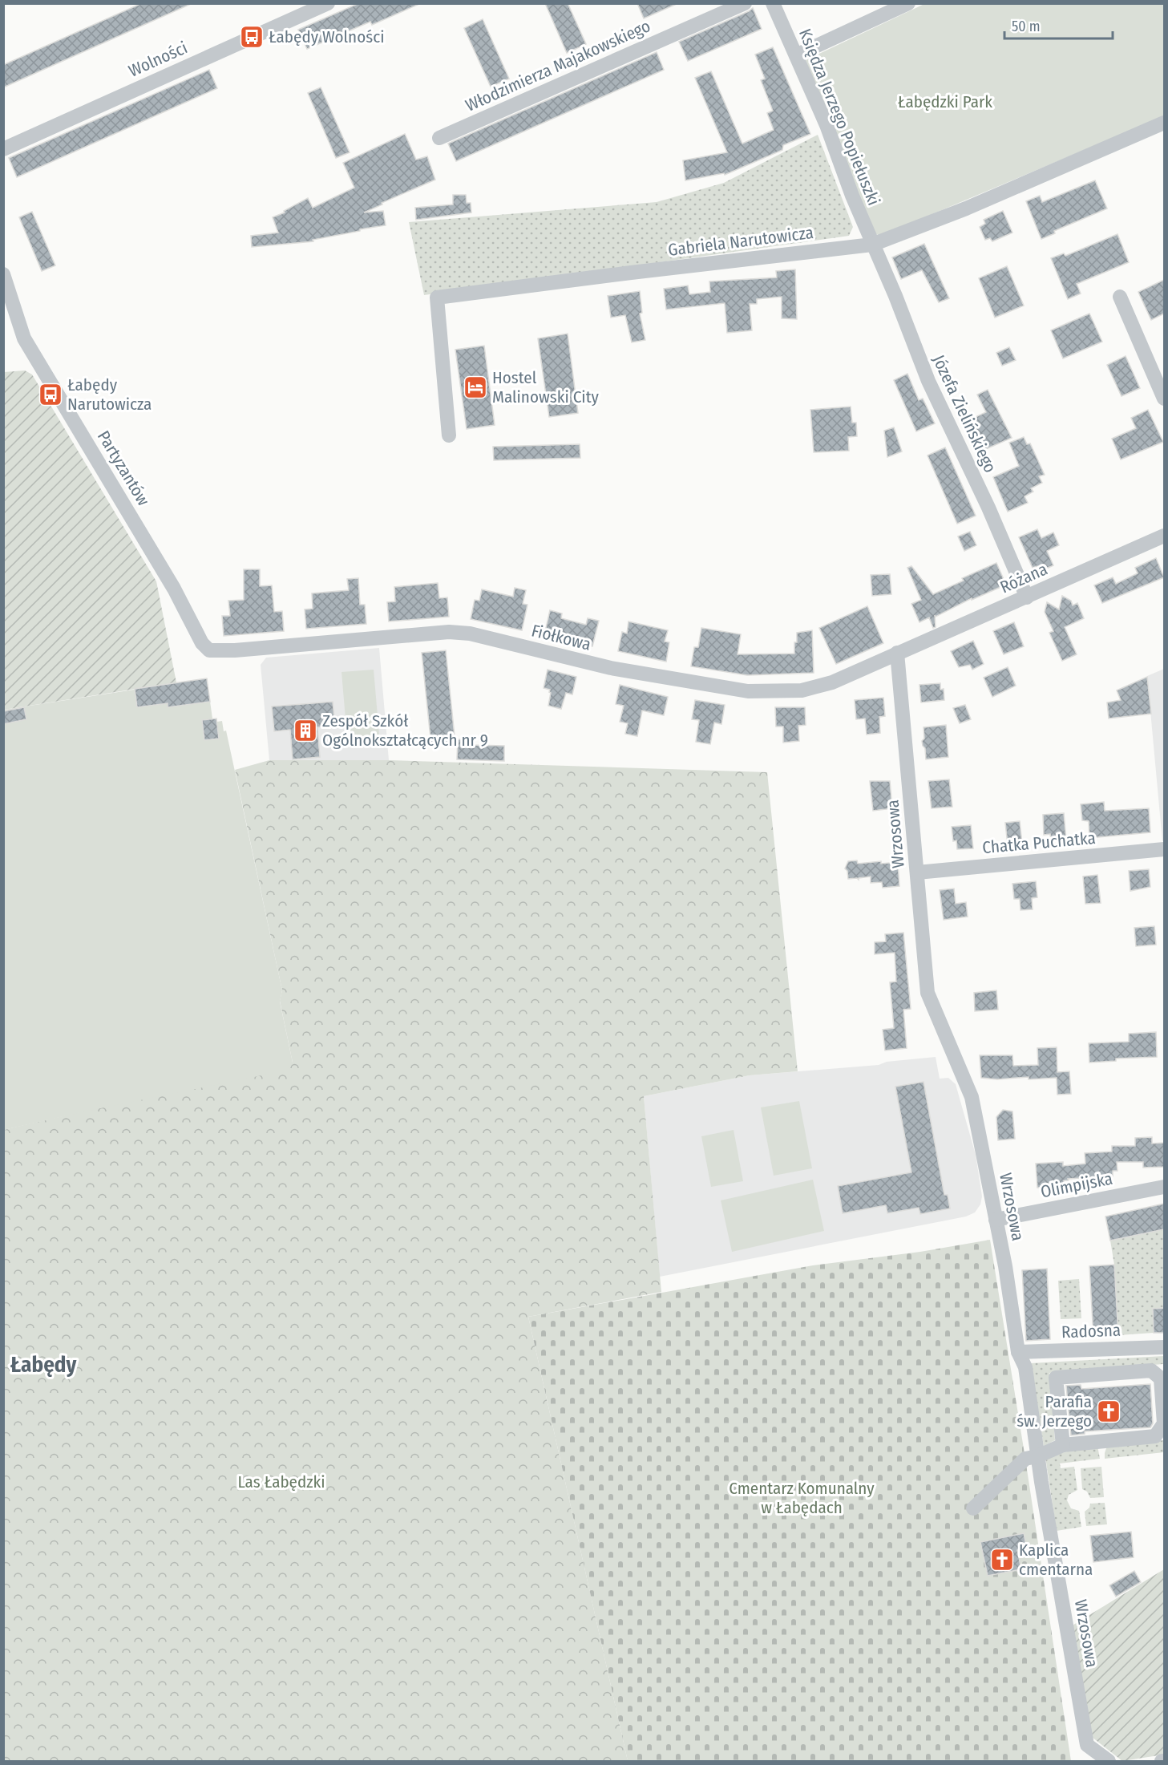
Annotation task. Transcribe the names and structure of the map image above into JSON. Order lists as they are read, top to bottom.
{
  "streets": {
    "street": [
      "Wolności",
      "Włodzimierza Majakowskiego",
      "Księdza Jerzego Popiełuszki",
      "Gabriela Narutowicza",
      "Józefa Zielińskiego",
      "Partyzantów",
      "Różana",
      "Fiołkowa",
      "Wrzosowa",
      "Chatka Puchatka",
      "Olimpijska",
      "Radosna"
    ]
  },
  "crossings": [
    ["Księdza Jerzego Popiełuszki", "Gabriela Narutowicza"],
    ["Księdza Jerzego Popiełuszki", "Józefa Zielińskiego"],
    ["Gabriela Narutowicza", "Józefa Zielińskiego"],
    ["Józefa Zielińskiego", "Różana"],
    ["Partyzantów", "Fiołkowa"],
    ["Różana", "Fiołkowa"],
    ["Różana", "Wrzosowa"],
    ["Fiołkowa", "Wrzosowa"],
    ["Wrzosowa", "Chatka Puchatka"],
    ["Wrzosowa", "Olimpijska"],
    ["Wrzosowa", "Radosna"]
  ],
  "districts": ["Łabędy"],
  "parks": ["Łabędzki Park", "Las Łabędzki", "Cmentarz Komunalny w Łabędach"],
  "places": {
    "bus stop": ["Łabędy Wolności", "Łabędy Narutowicza"],
    "hotel": ["Hostel Malinowski City"],
    "building": ["Zespół Szkół Ogólnokształcących nr 9"],
    "church": ["Parafia św. Jerzego", "Kaplica cmentarna"]
  },
  "scale_bar": "50 m"
}
